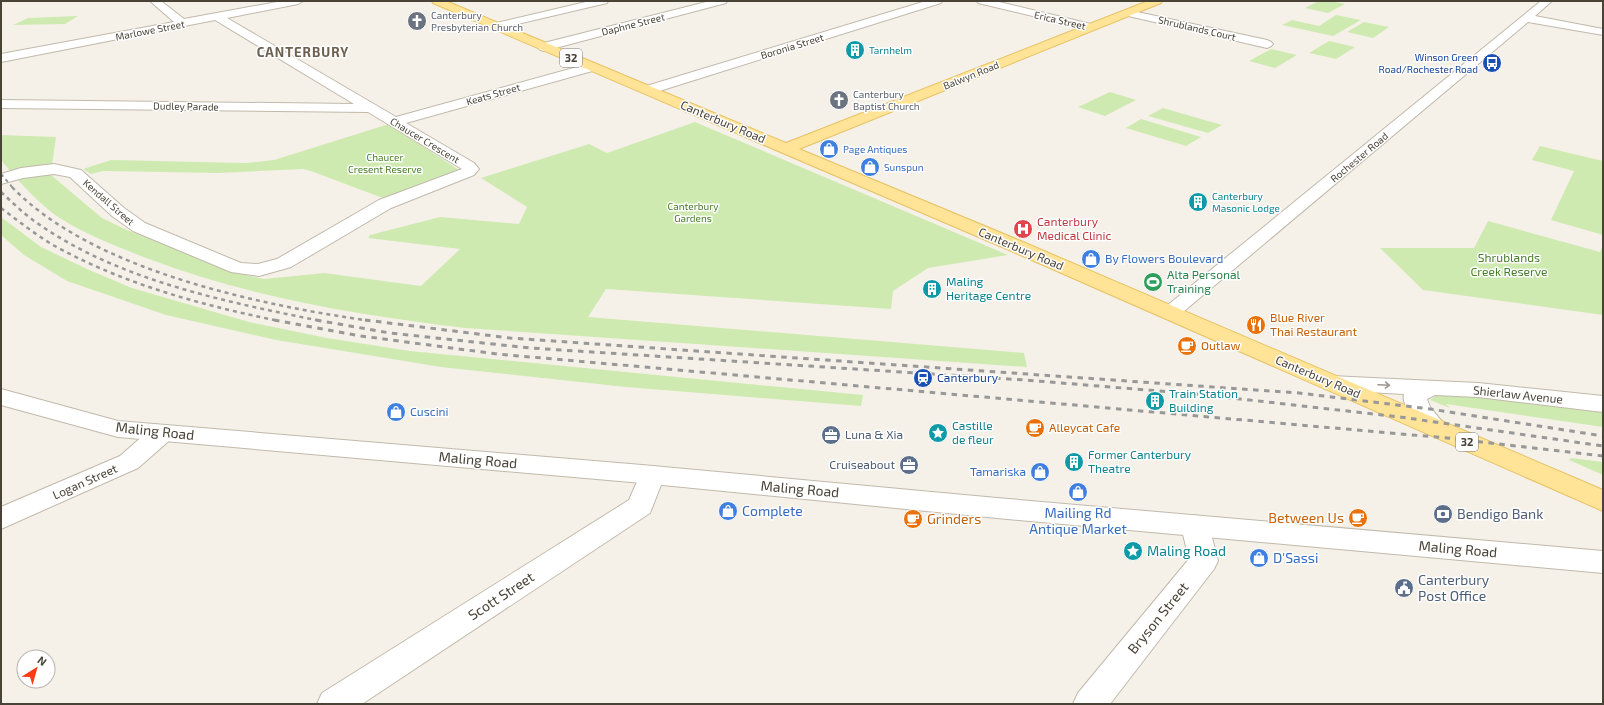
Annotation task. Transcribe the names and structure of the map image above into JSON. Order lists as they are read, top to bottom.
{
  "streets": {
    "main road": ["32", "Balwyn Road", "Canterbury Road"],
    "street": [
      "Erica Street",
      "Daphne Street",
      "Shrublands Court",
      "Marlowe Street",
      "Boronia Street",
      "Keats Street",
      "Dudley Parade",
      "Chaucer Crescent",
      "Rochester Road",
      "Kendall Street",
      "Shierlaw Avenue",
      "Maling Road",
      "Logan Street",
      "Scott Street",
      "Bryson Street"
    ]
  },
  "crossings": [
    ["Erica Street", "Balwyn Road"],
    ["Daphne Street", "Canterbury Road"],
    ["Shrublands Court", "Balwyn Road"],
    ["Marlowe Street", "Chaucer Crescent"],
    ["Boronia Street", "Canterbury Road"],
    ["Balwyn Road", "Canterbury Road"],
    ["Keats Street", "Canterbury Road"],
    ["Keats Street", "Chaucer Crescent"],
    ["Dudley Parade", "Chaucer Crescent"],
    ["Canterbury Road", "Rochester Road"],
    ["Canterbury Road", "Shierlaw Avenue"],
    ["Chaucer Crescent", "Kendall Street"],
    ["Maling Road", "Logan Street"],
    ["Maling Road", "Scott Street"],
    ["Maling Road", "Bryson Street"]
  ],
  "districts": ["CANTERBURY"],
  "parks": ["Chaucer Cresent Reserve", "Canterbury Gardens", "Shrublands Creek Reserve"],
  "places": {
    "church": ["Canterbury Presbyterian Church", "Canterbury Baptist Church"],
    "building": [
      "Tarnhelm",
      "Canterbury Masonic Lodge",
      "Maling Heritage Centre",
      "Train Station Building",
      "Former Canterbury Theatre"
    ],
    "bus stop": ["Winson Green Road/Rochester Road"],
    "shop": [
      "Page Antiques",
      "Sunspun",
      "By Flowers Boulevard",
      "Cuscini",
      "Tamariska",
      "Mailing Rd Antique Market",
      "Complete",
      "D'Sassi"
    ],
    "hospital": ["Canterbury Medical Clinic"],
    "sports": ["Alta Personal Training"],
    "restaurant": ["Blue River Thai Restaurant"],
    "cafe": [
      "Outlaw",
      "Alleycat Cafe",
      "Between Us",
      "Grinders"
    ],
    "station": ["Canterbury"],
    "place": ["Castille de fleur", "Maling Road"],
    "office": ["Luna & Xia", "Cruiseabout"],
    "bank": ["Bendigo Bank"],
    "public building": ["Canterbury Post Office"]
  },
  "north": "top right"
}
